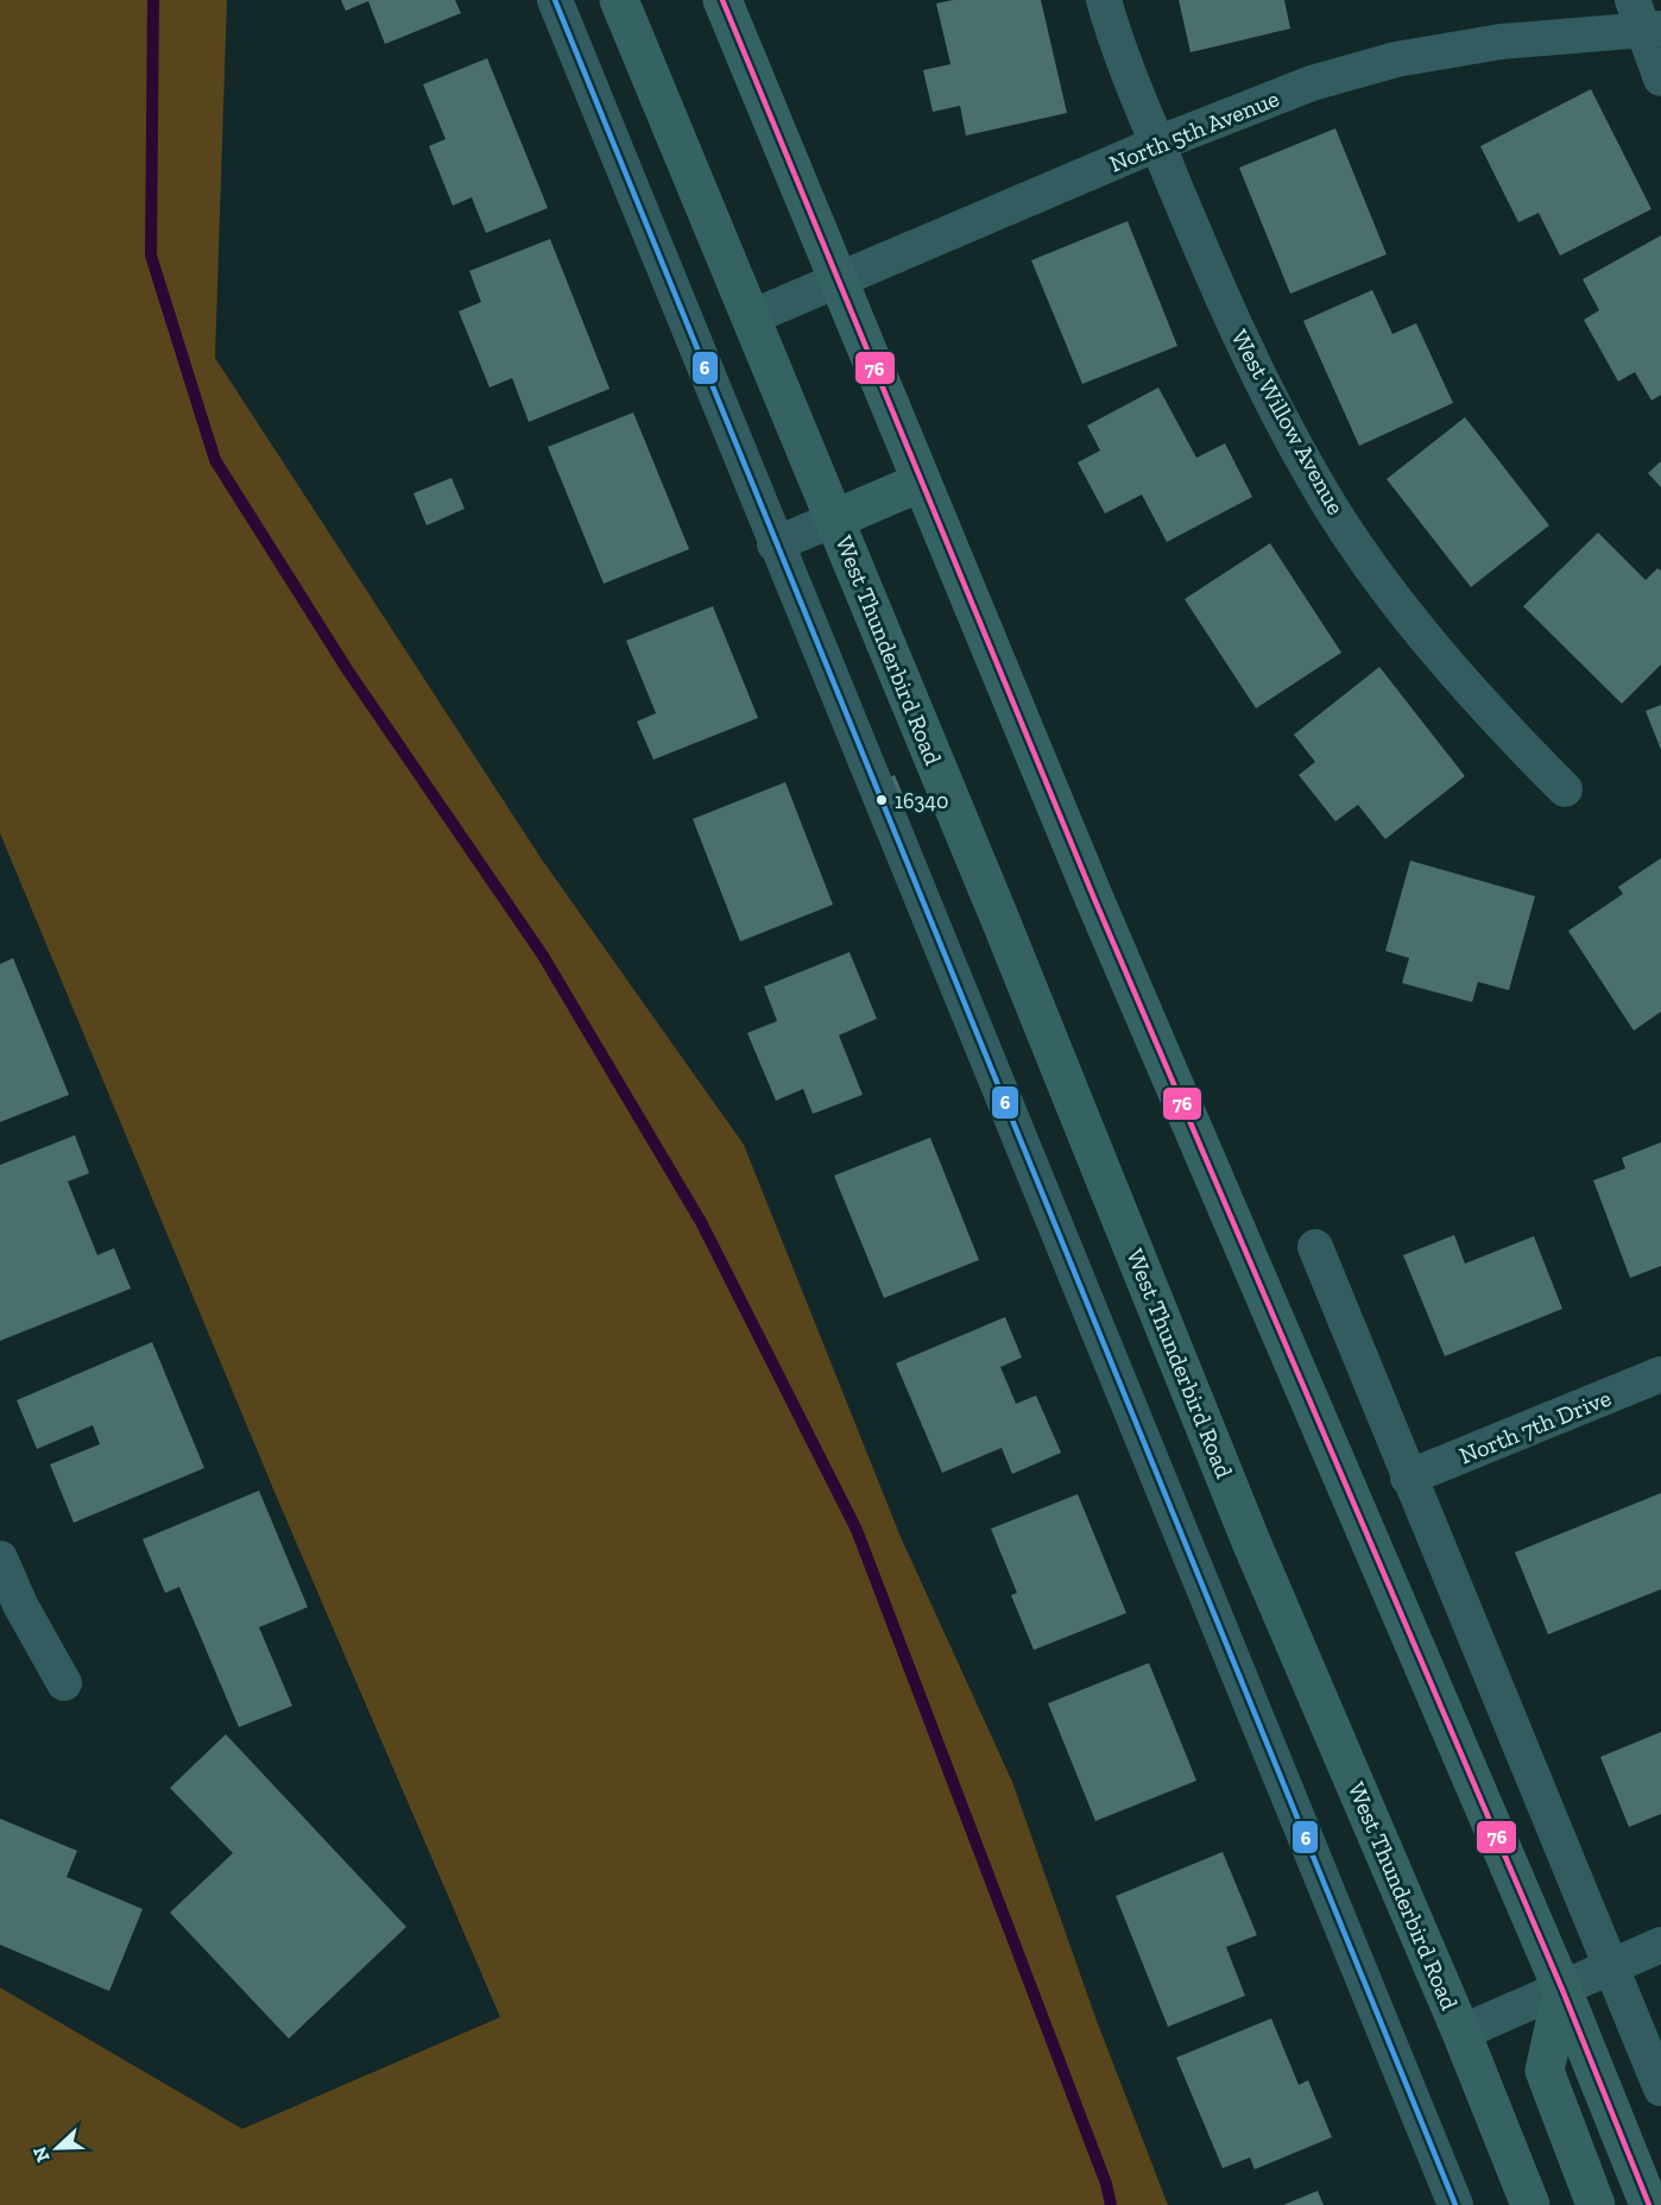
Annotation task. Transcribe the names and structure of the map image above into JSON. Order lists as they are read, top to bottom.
{
  "streets": {
    "main road": ["West Thunderbird Road"],
    "street": ["North 5th Avenue", "West Willow Avenue", "North 7th Drive"]
  },
  "crossings": [
    ["North 5th Avenue", "West Willow Avenue"],
    ["North 5th Avenue", "West Thunderbird Road"]
  ],
  "places": ["16340"],
  "lines": ["transit line 6", "transit line 76"],
  "north": "left"
}
